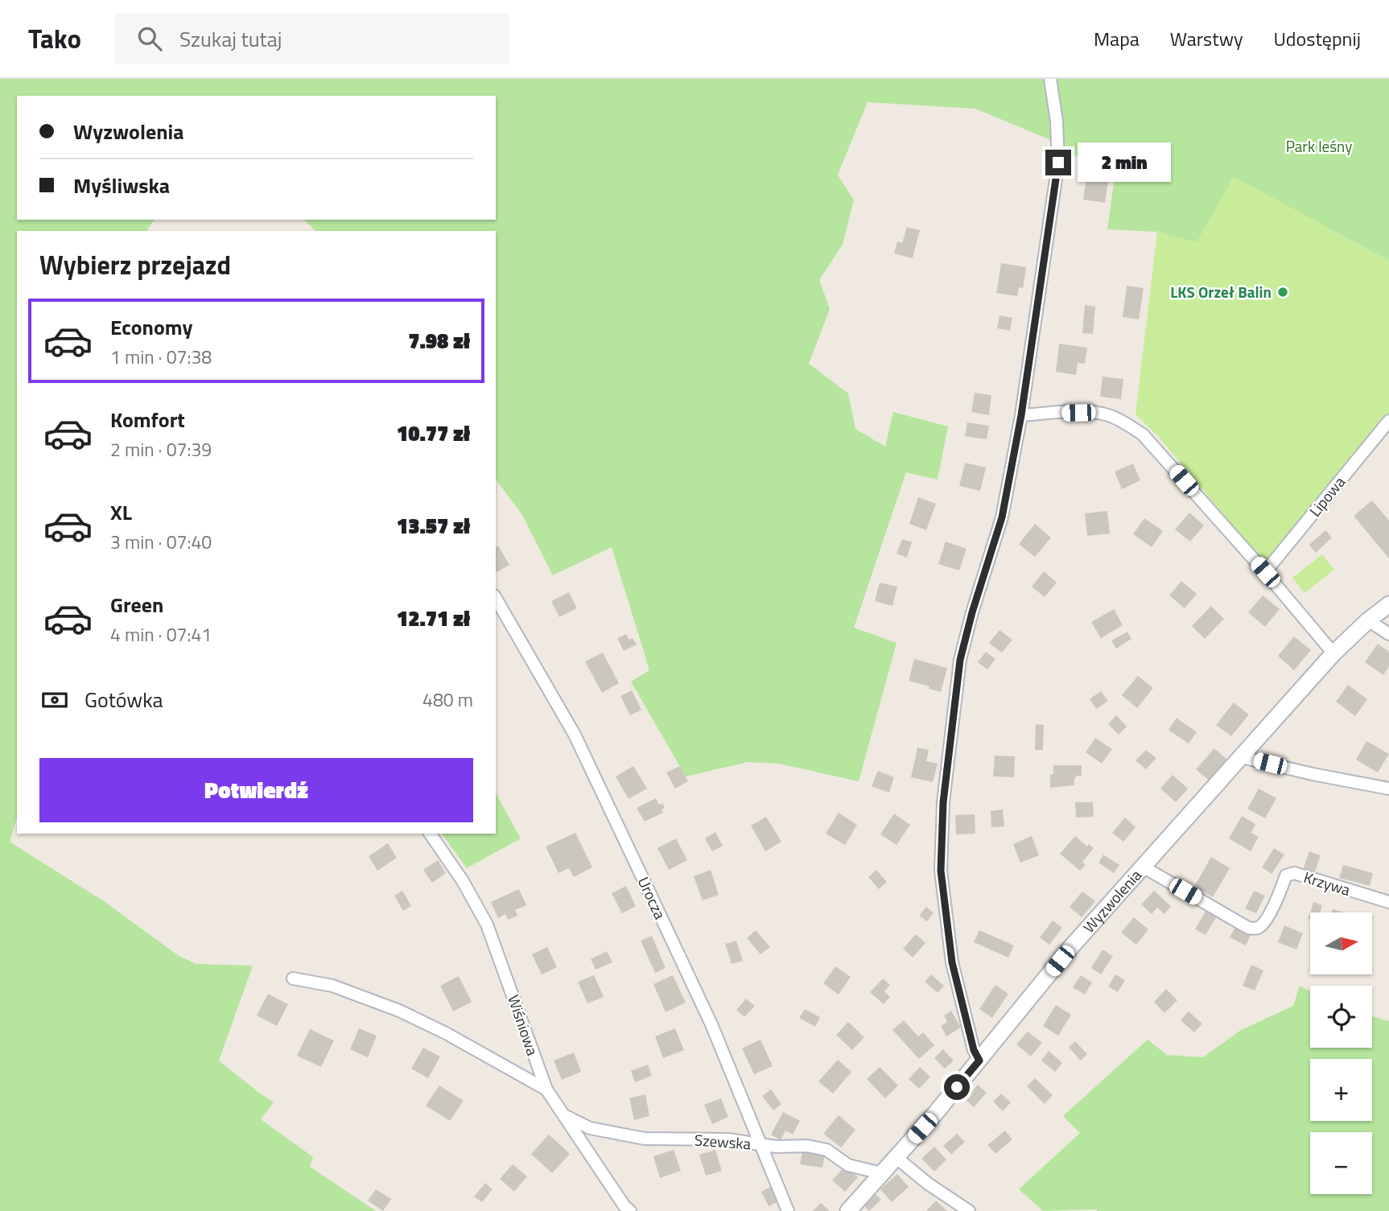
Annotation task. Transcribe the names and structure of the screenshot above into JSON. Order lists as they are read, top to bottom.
{
  "streets": {
    "street": [
      "Lipowa",
      "Krzywa",
      "Urocza",
      "Wyzwolenia",
      "Wiśniowa",
      "Szewska"
    ]
  },
  "crossings": [
    ["Krzywa", "Wyzwolenia"],
    ["Urocza", "Szewska"],
    ["Wyzwolenia", "Szewska"],
    ["Wiśniowa", "Szewska"]
  ],
  "parks": ["Park leśny"],
  "places": ["LKS Orzeł Balin"],
  "north": "right",
  "page": {
    "header": "Tako",
    "search": "Szukaj tutaj",
    "nav": ["Mapa", "Warstwy", "Udostępnij"],
    "banner": ["Wyzwolenia", "Myśliwska"],
    "bubble": "2 min",
    "heading": "Wybierz przejazd",
    "list": [
      {
        "name": "Economy",
        "note": "1 min · 07:38",
        "value": "7.98 zł"
      },
      {
        "name": "Komfort",
        "note": "2 min · 07:39",
        "value": "10.77 zł"
      },
      {
        "name": "XL",
        "note": "3 min · 07:40",
        "value": "13.57 zł"
      },
      {
        "name": "Green",
        "note": "4 min · 07:41",
        "value": "12.71 zł"
      }
    ],
    "pay": ["Gotówka", "480 m"],
    "buttons": "Potwierdź",
    "map_buttons": ["+", "−"]
  }
}
